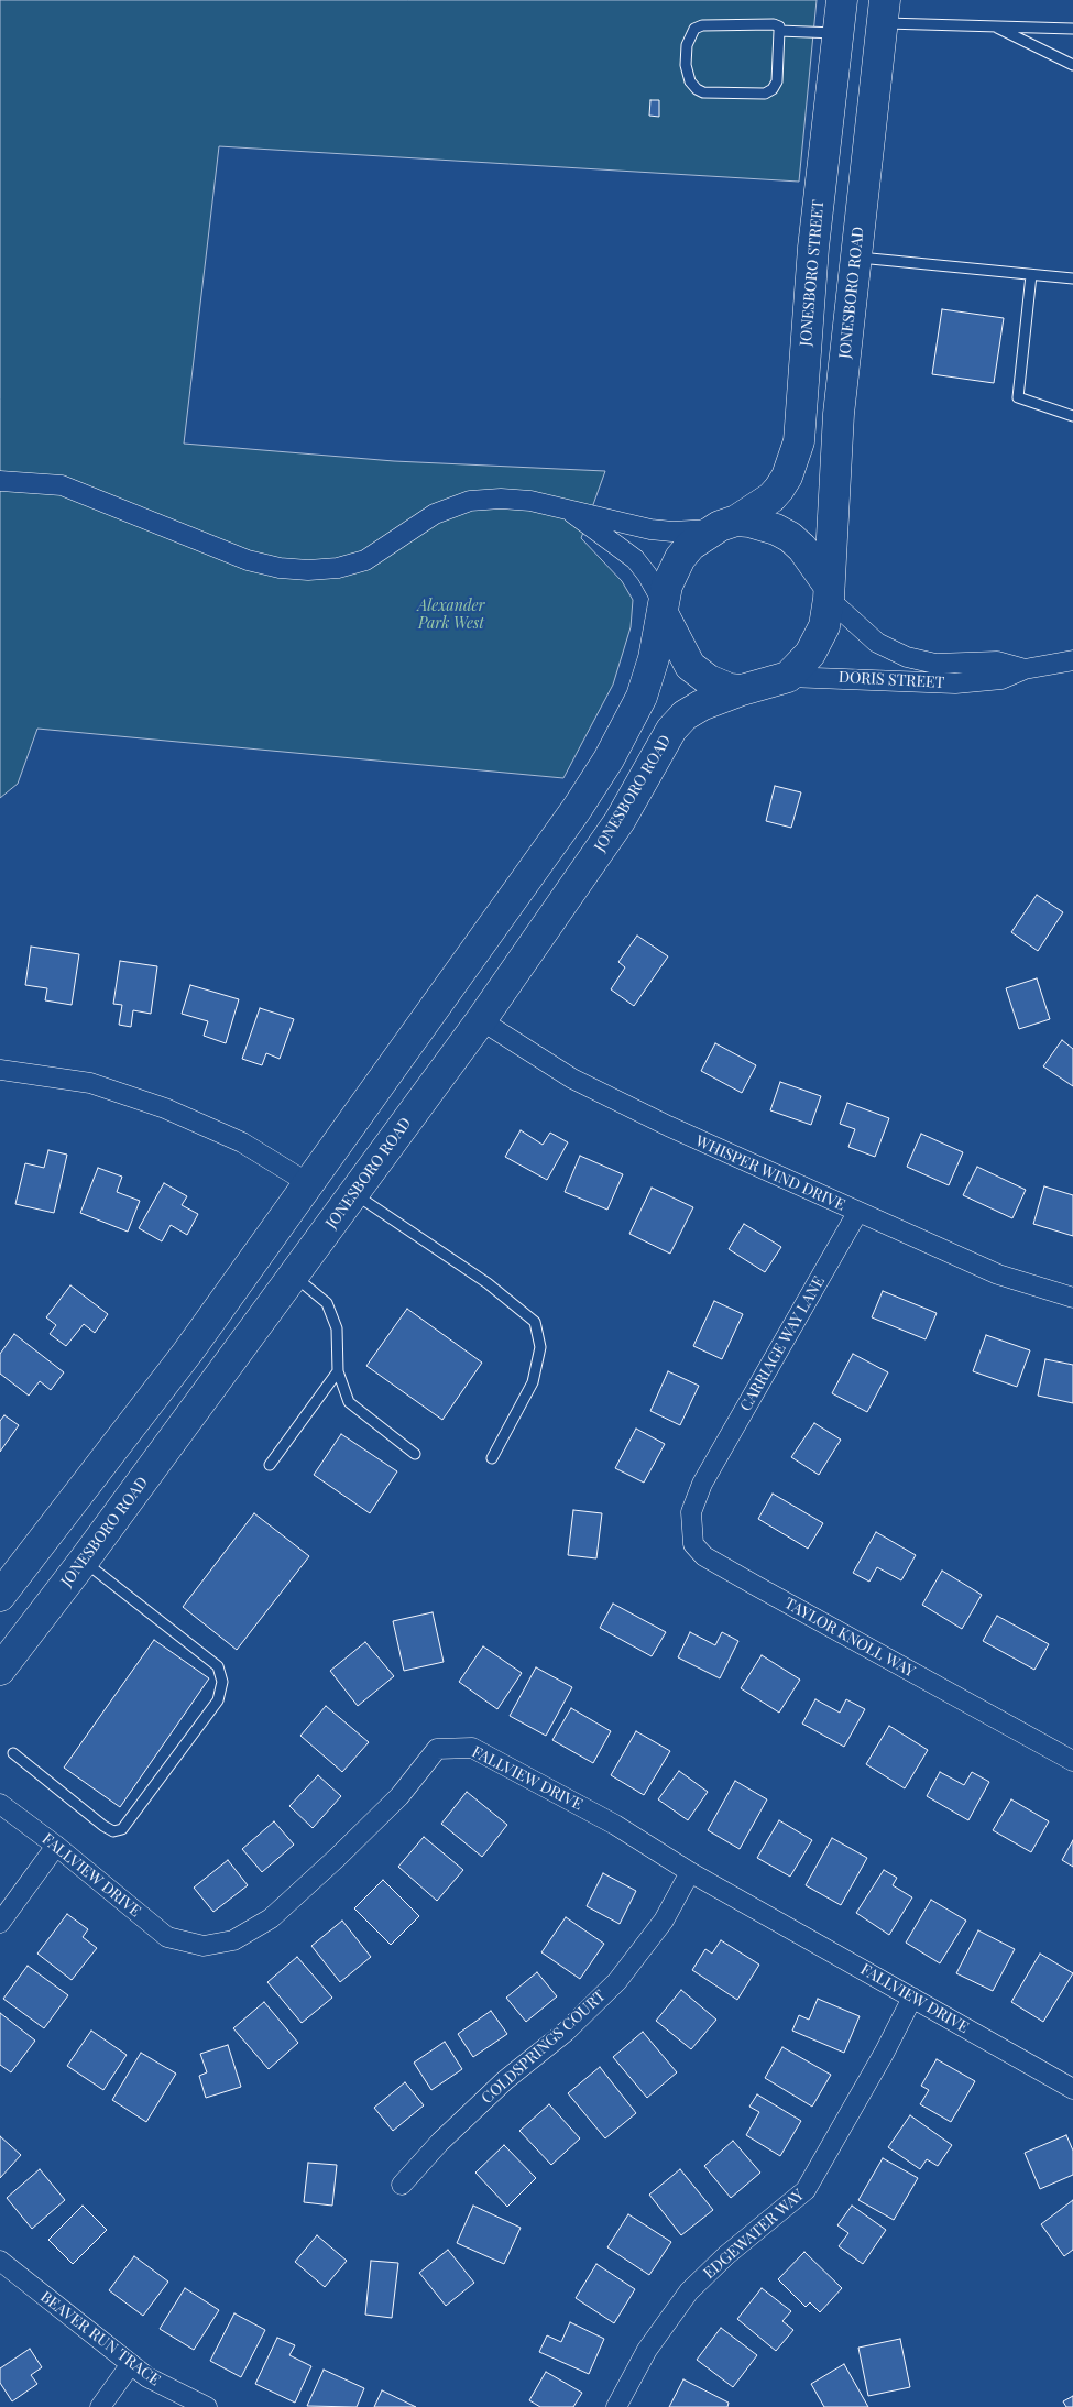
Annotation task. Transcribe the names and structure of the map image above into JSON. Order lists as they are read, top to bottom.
{
  "streets": {
    "main road": ["JONESBORO STREET", "JONESBORO ROAD"],
    "street": [
      "DORIS STREET",
      "WHISPER WIND DRIVE",
      "CARRIAGE WAY LANE",
      "TAYLOR KNOLL WAY",
      "FALLVIEW DRIVE",
      "COLDSPRINGS COURT",
      "EDGEWATER WAY",
      "BEAVER RUN TRACE"
    ]
  },
  "crossings": [
    ["JONESBORO STREET", "JONESBORO ROAD"],
    ["JONESBORO STREET", "DORIS STREET"],
    ["JONESBORO ROAD", "DORIS STREET"],
    ["JONESBORO ROAD", "WHISPER WIND DRIVE"],
    ["WHISPER WIND DRIVE", "CARRIAGE WAY LANE"],
    ["CARRIAGE WAY LANE", "TAYLOR KNOLL WAY"],
    ["FALLVIEW DRIVE", "COLDSPRINGS COURT"],
    ["FALLVIEW DRIVE", "EDGEWATER WAY"]
  ],
  "parks": ["Alexander Park West"]
}
